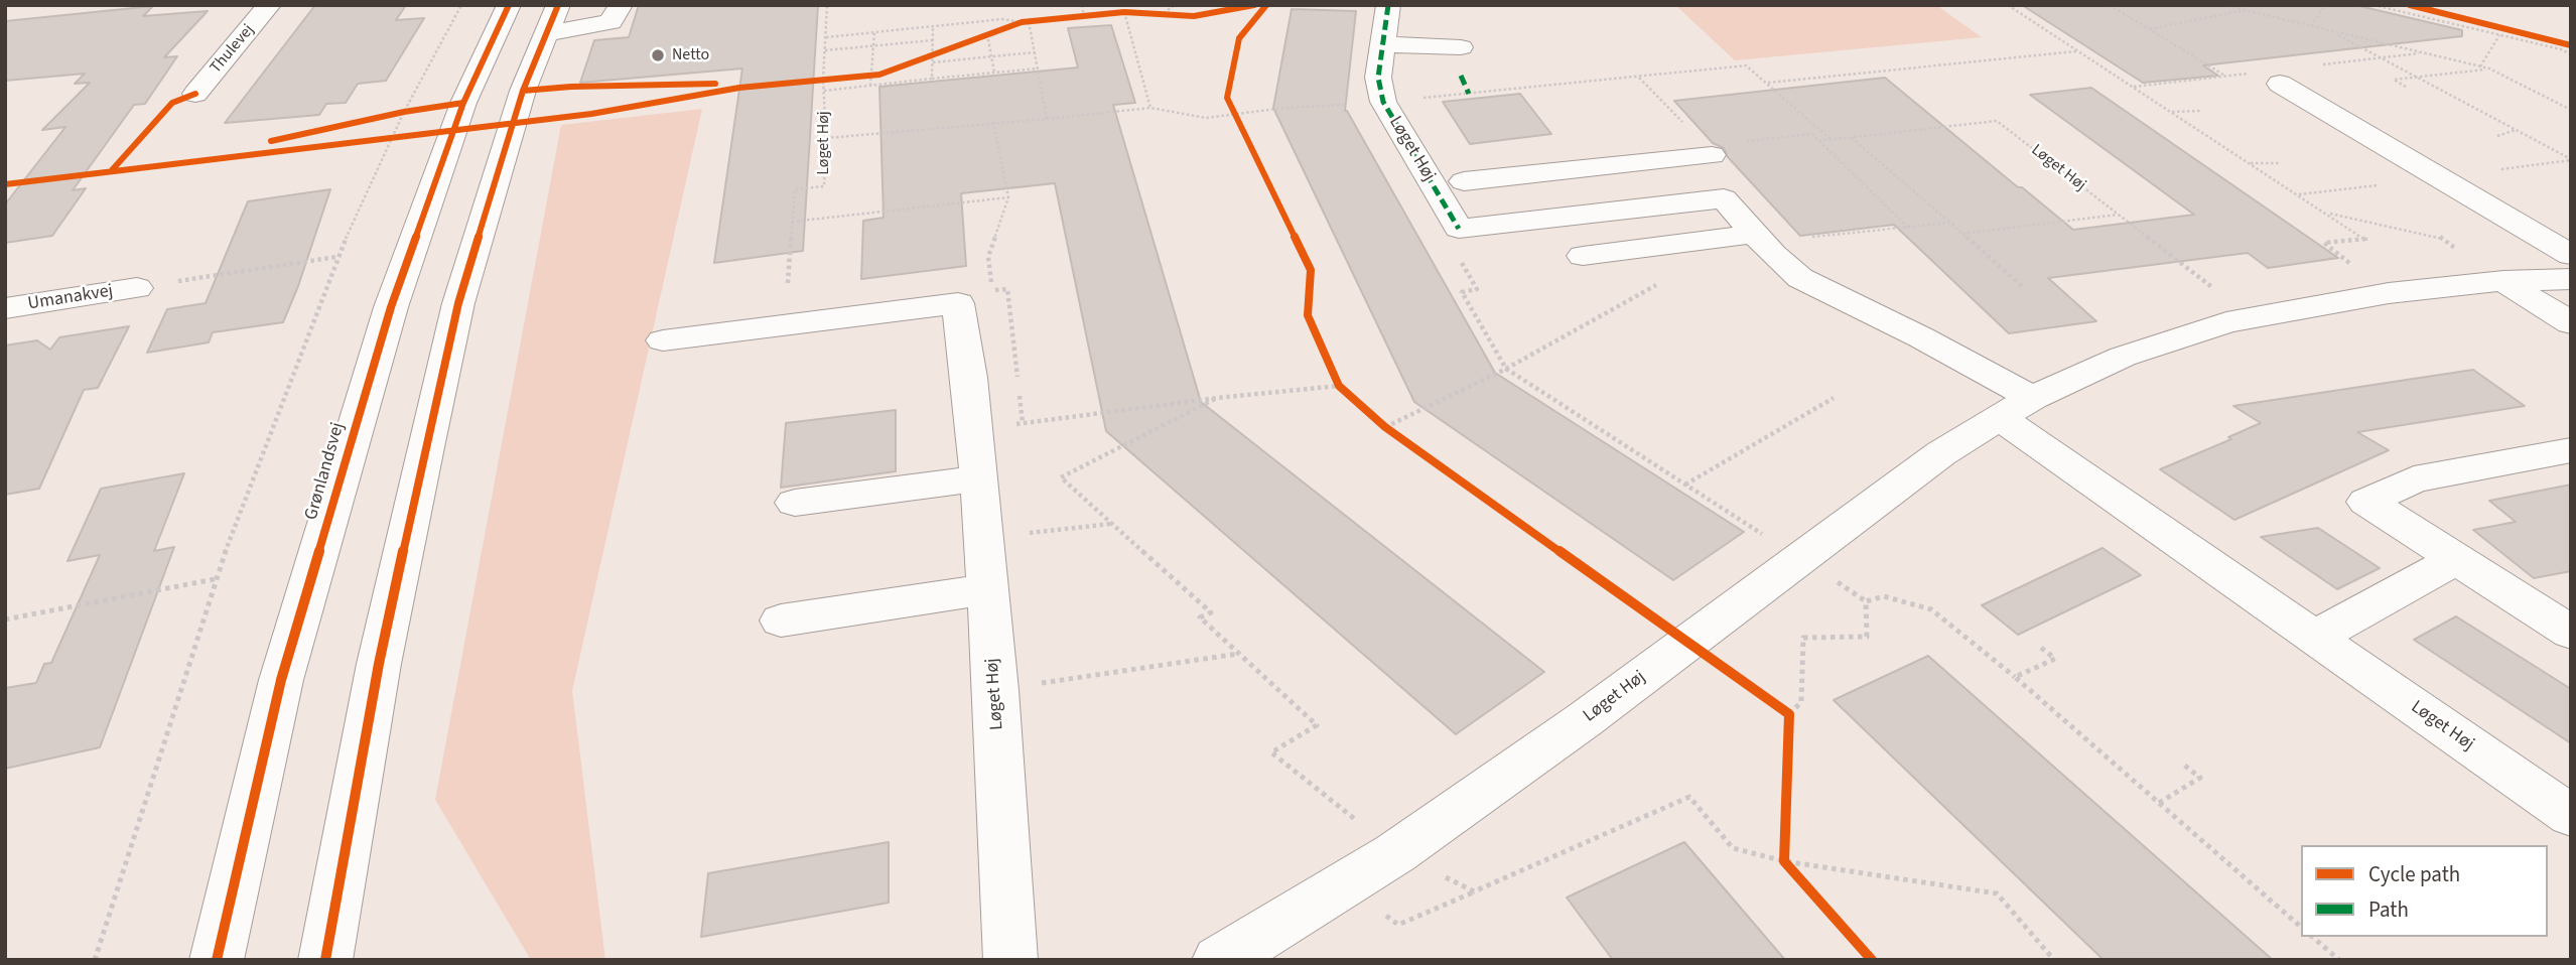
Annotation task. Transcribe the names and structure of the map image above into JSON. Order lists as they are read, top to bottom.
{
  "streets": {
    "street": [
      "Thulevej",
      "Løget Høj",
      "Umanakvej",
      "Grønlandsvej"
    ]
  },
  "places": ["Netto"],
  "legend": ["Cycle path", "Path"]
}
